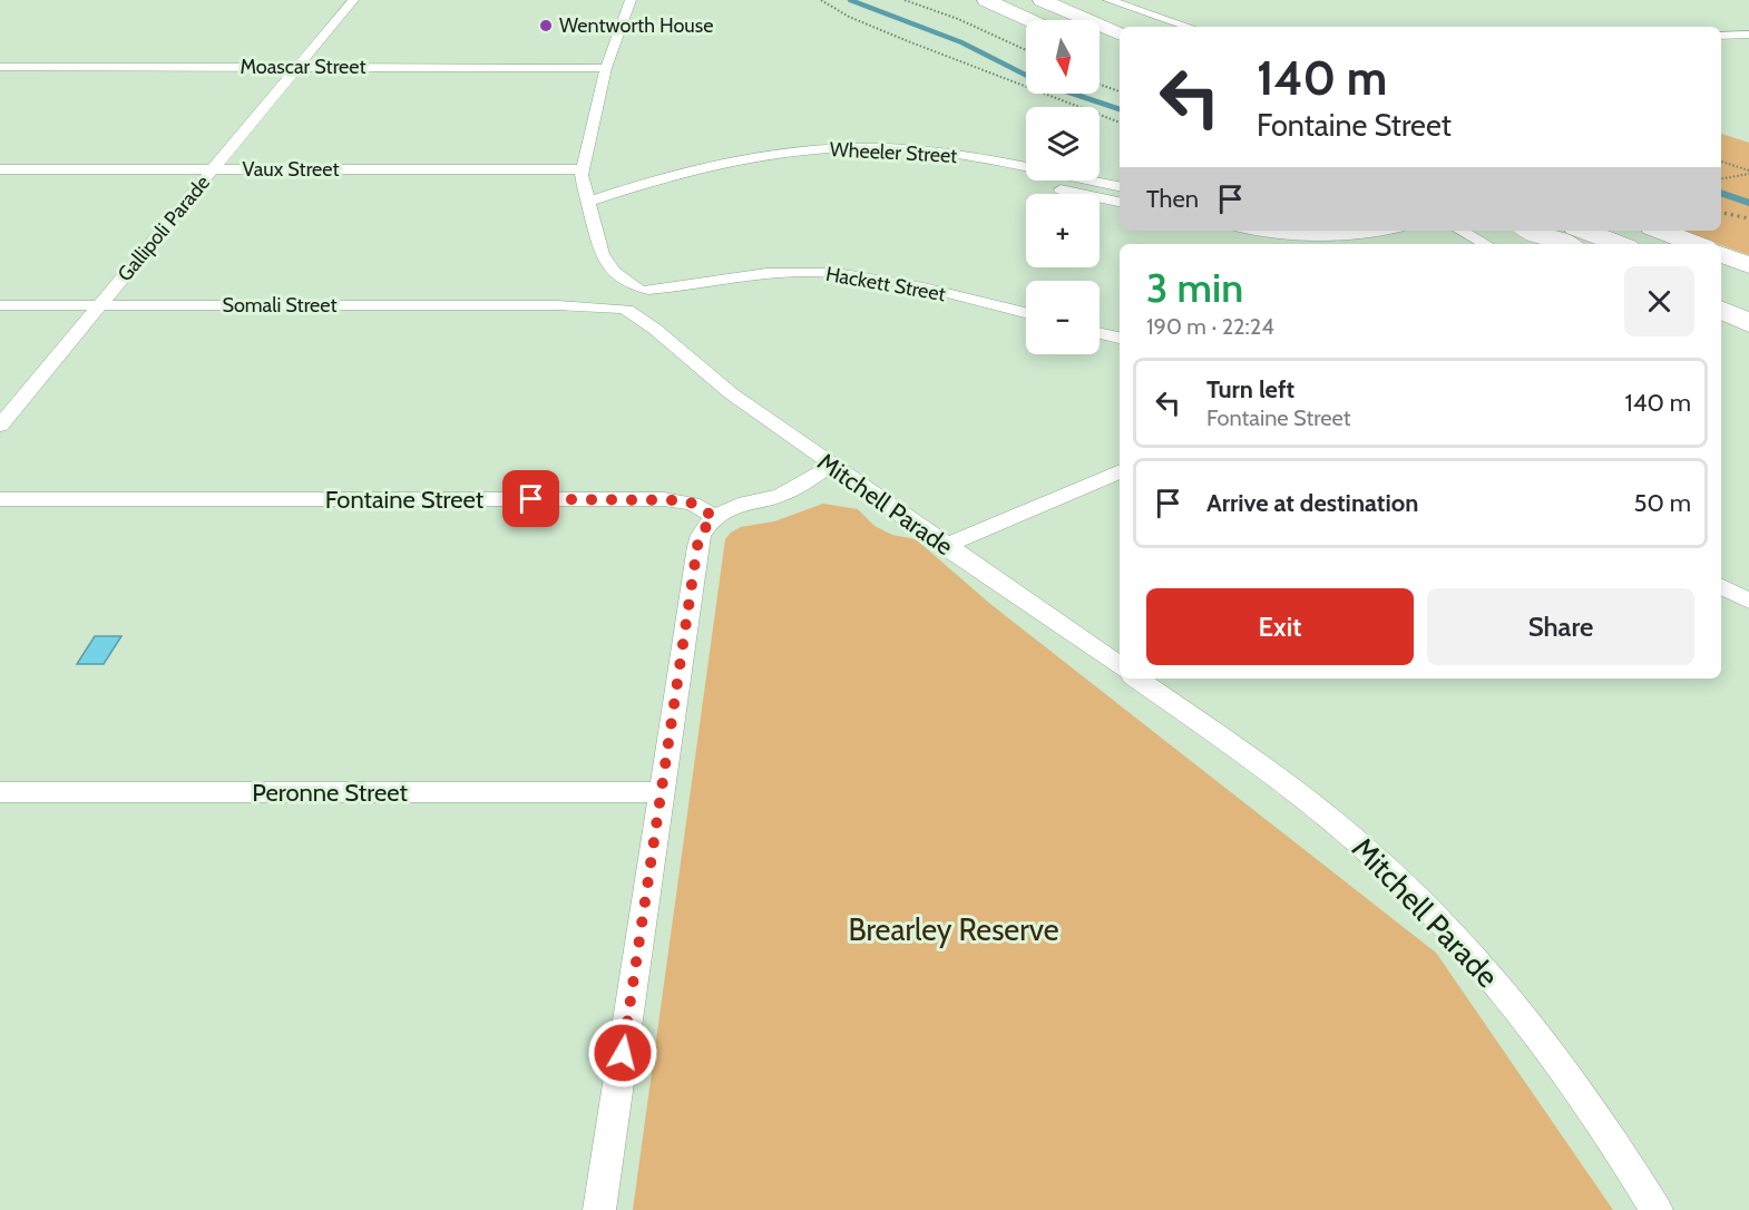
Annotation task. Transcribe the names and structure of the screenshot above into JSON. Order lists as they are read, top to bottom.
{
  "streets": {
    "street": [
      "Moascar Street",
      "Wheeler Street",
      "Vaux Street",
      "Gallipoli Parade",
      "Hackett Street",
      "Somali Street",
      "Fontaine Street",
      "Mitchell Parade",
      "Peronne Street"
    ]
  },
  "crossings": [
    ["Moascar Street", "Gallipoli Parade"],
    ["Vaux Street", "Gallipoli Parade"],
    ["Gallipoli Parade", "Somali Street"],
    ["Hackett Street", "Mitchell Parade"],
    ["Somali Street", "Mitchell Parade"]
  ],
  "parks": ["Brearley Reserve"],
  "places": ["Wentworth House"],
  "north": "bottom",
  "page": {
    "map_buttons": ["+", "−"],
    "turn": ["140 m", "Fontaine Street"],
    "then": "Then",
    "heading": ["3 min", "190 m · 22:24"],
    "list": [
      {
        "name": "Turn left",
        "note": "Fontaine Street",
        "value": "140 m"
      },
      {
        "name": "Arrive at destination",
        "value": "50 m"
      }
    ],
    "buttons": ["Exit", "Share"]
  }
}
